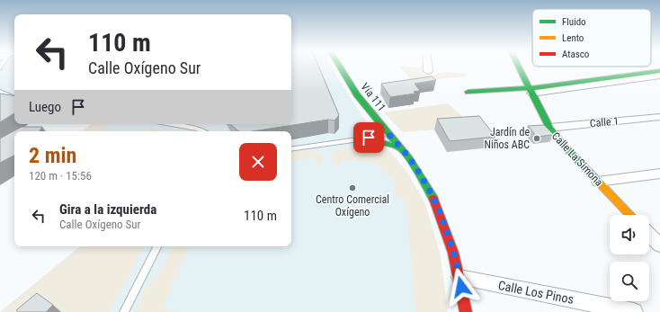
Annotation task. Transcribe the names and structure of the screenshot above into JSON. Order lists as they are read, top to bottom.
{
  "streets": {
    "street": [
      "Vía 111",
      "Calle 1",
      "Calle La Simona",
      "Calle Los Pinos"
    ]
  },
  "crossings": [
    ["Vía 111", "Calle Los Pinos"],
    ["Calle 1", "Calle La Simona"]
  ],
  "places": ["Jardín de Niños ABC", "Centro Comercial Oxígeno"],
  "legend": ["Fluido", "Lento", "Atasco"],
  "page": {
    "turn": ["110 m", "Calle Oxígeno Sur"],
    "then": "Luego",
    "heading": ["2 min", "120 m · 15:56"],
    "list": [
      {
        "name": "Gira a la izquierda",
        "note": "Calle Oxígeno Sur",
        "value": "110 m"
      }
    ]
  }
}
